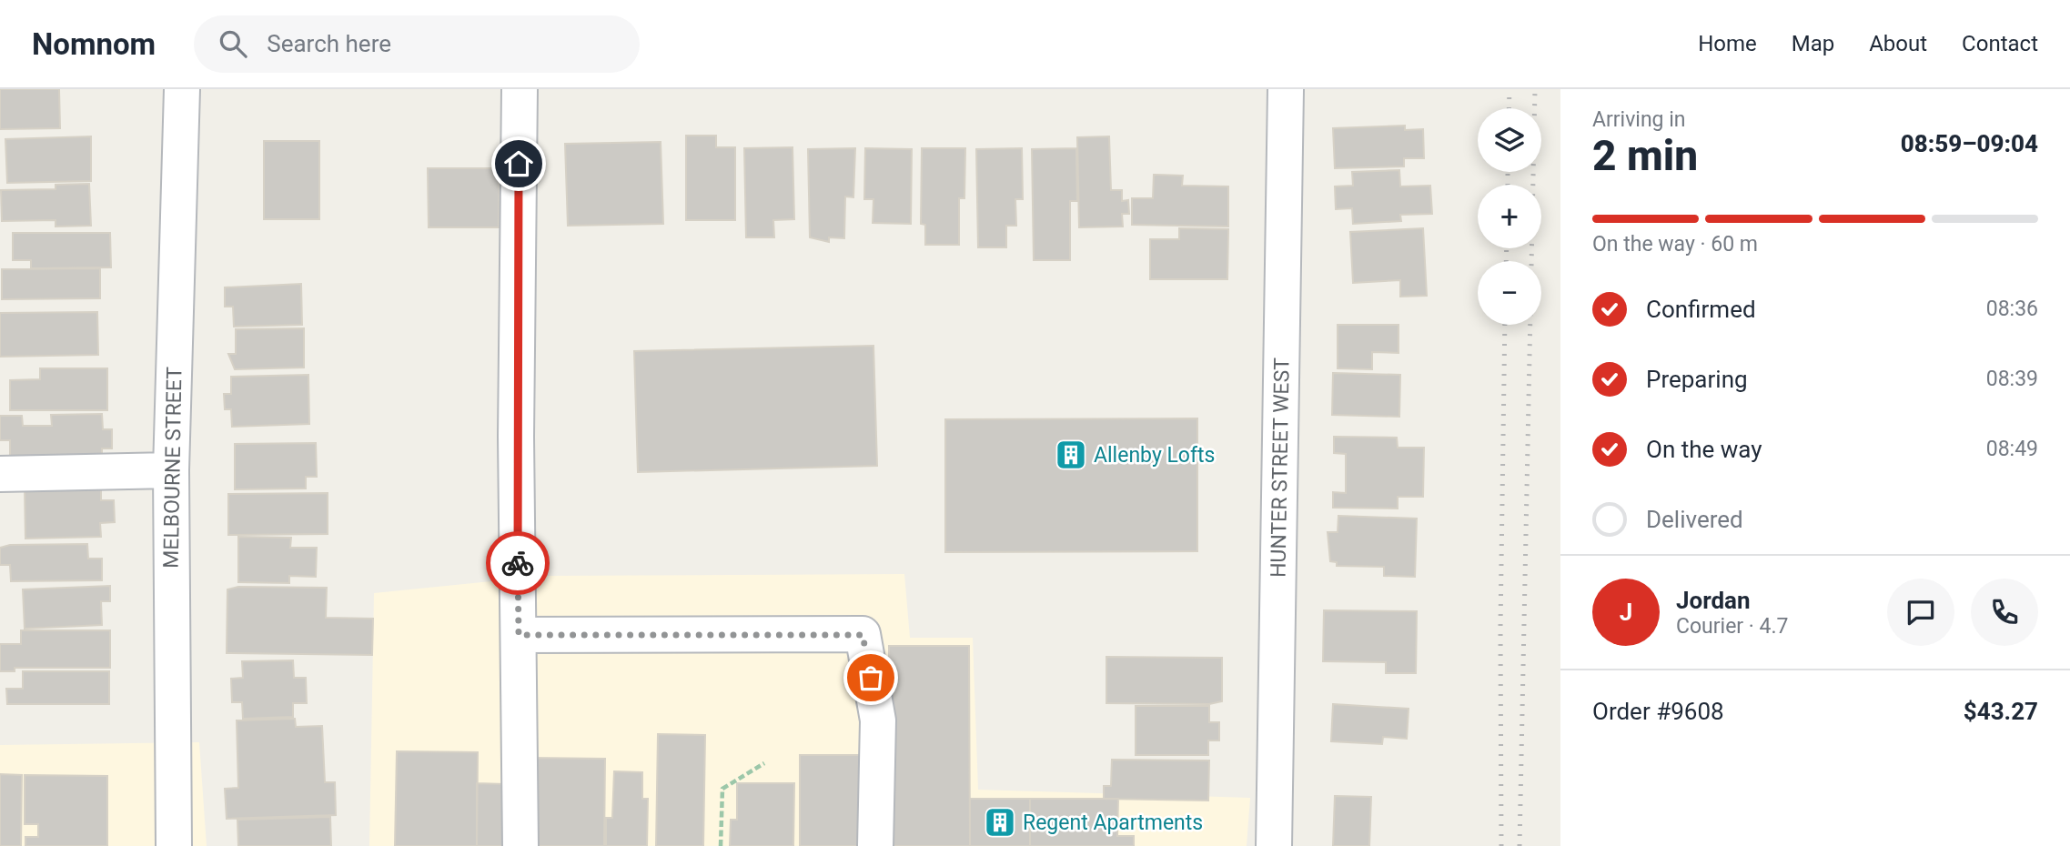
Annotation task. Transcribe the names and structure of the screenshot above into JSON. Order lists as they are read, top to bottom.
{
  "streets": {
    "street": ["MELBOURNE STREET", "HUNTER STREET WEST"]
  },
  "places": {
    "building": ["Allenby Lofts", "Regent Apartments"]
  },
  "page": {
    "header": "Nomnom",
    "search": "Search here",
    "nav": [
      "Home",
      "Map",
      "About",
      "Contact"
    ],
    "heading": ["2 min", "Arriving in", "08:59–09:04"],
    "panel": [
      "Jordan",
      "Courier · 4.7",
      "Order #9608",
      "$43.27"
    ],
    "map_buttons": ["+", "−"],
    "bar": "On the way · 60 m",
    "list": [
      ["Confirmed", "08:36"],
      ["Preparing", "08:39"],
      ["On the way", "08:49"],
      "Delivered"
    ],
    "round": "J"
  }
}
